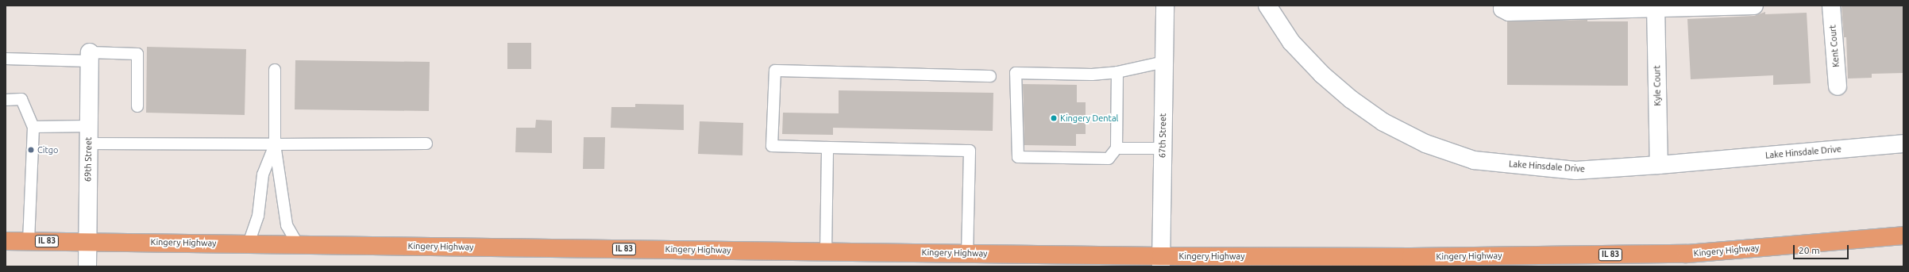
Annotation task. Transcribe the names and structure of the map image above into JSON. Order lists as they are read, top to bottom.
{
  "streets": {
    "highway": ["IL 83", "Kingery Highway"],
    "street": [
      "Kent Court",
      "Kyle Court",
      "67th Street",
      "Lake Hinsdale Drive",
      "69th Street"
    ]
  },
  "crossings": [
    ["Kyle Court", "Lake Hinsdale Drive"],
    ["67th Street", "Kingery Highway"],
    ["69th Street", "Kingery Highway"]
  ],
  "places": ["Kingery Dental", "Citgo"],
  "scale_bar": "20 m"
}
